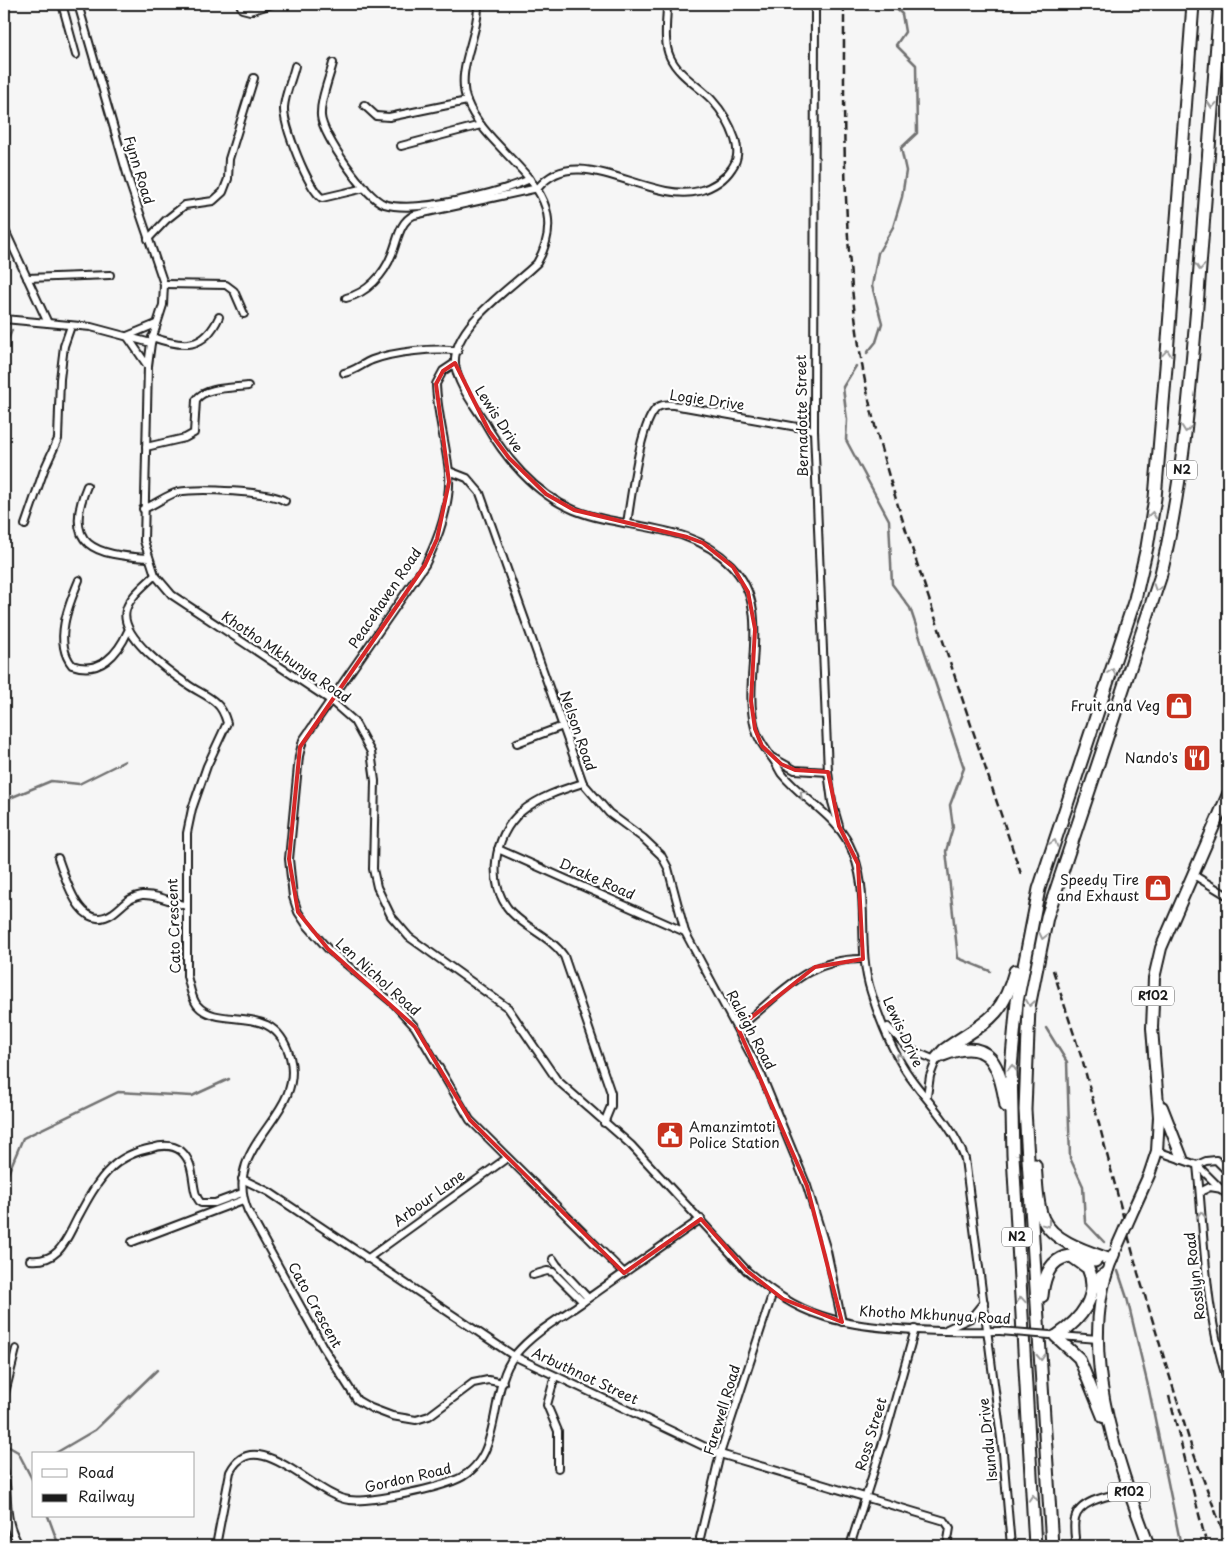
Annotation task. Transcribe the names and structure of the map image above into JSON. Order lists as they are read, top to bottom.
{
  "streets": {
    "highway": ["N2"],
    "main road": ["R102"],
    "street": [
      "Fynn Road",
      "Logie Drive",
      "Bernadotte Street",
      "Lewis Drive",
      "Peacehaven Road",
      "Khotho Mkhunya Road",
      "Nelson Road",
      "Drake Road",
      "Cato Crescent",
      "Len Nichol Road",
      "Raleigh Road",
      "Arbour Lane",
      "Rosslyn Road",
      "Arbuthnot Street",
      "Farewell Road",
      "Ross Street",
      "Isundu Drive",
      "Gordon Road"
    ]
  },
  "crossings": [
    ["Fynn Road", "Khotho Mkhunya Road"],
    ["Logie Drive", "Bernadotte Street"],
    ["Logie Drive", "Lewis Drive"],
    ["Bernadotte Street", "Lewis Drive"],
    ["Lewis Drive", "Peacehaven Road"],
    ["Lewis Drive", "Khotho Mkhunya Road"],
    ["Lewis Drive", "Isundu Drive"],
    ["Peacehaven Road", "Khotho Mkhunya Road"],
    ["Peacehaven Road", "Nelson Road"],
    ["Peacehaven Road", "Len Nichol Road"],
    ["Khotho Mkhunya Road", "Nelson Road"],
    ["Khotho Mkhunya Road", "Len Nichol Road"],
    ["Khotho Mkhunya Road", "R102"],
    ["Khotho Mkhunya Road", "Raleigh Road"],
    ["Khotho Mkhunya Road", "Farewell Road"],
    ["Khotho Mkhunya Road", "Ross Street"],
    ["Khotho Mkhunya Road", "Isundu Drive"],
    ["Nelson Road", "Drake Road"],
    ["Nelson Road", "Raleigh Road"],
    ["Drake Road", "Raleigh Road"],
    ["Cato Crescent", "Arbuthnot Street"],
    ["Cato Crescent", "Gordon Road"],
    ["Len Nichol Road", "Arbour Lane"],
    ["Arbour Lane", "Arbuthnot Street"],
    ["Arbuthnot Street", "Farewell Road"],
    ["Arbuthnot Street", "Ross Street"],
    ["Arbuthnot Street", "Gordon Road"]
  ],
  "one_way": ["Rosslyn Road"],
  "places": {
    "shop": ["Fruit and Veg", "Speedy Tire and Exhaust"],
    "restaurant": ["Nando's"],
    "public building": ["Amanzimtoti Police Station"]
  },
  "legend": ["Road", "Railway"]
}
